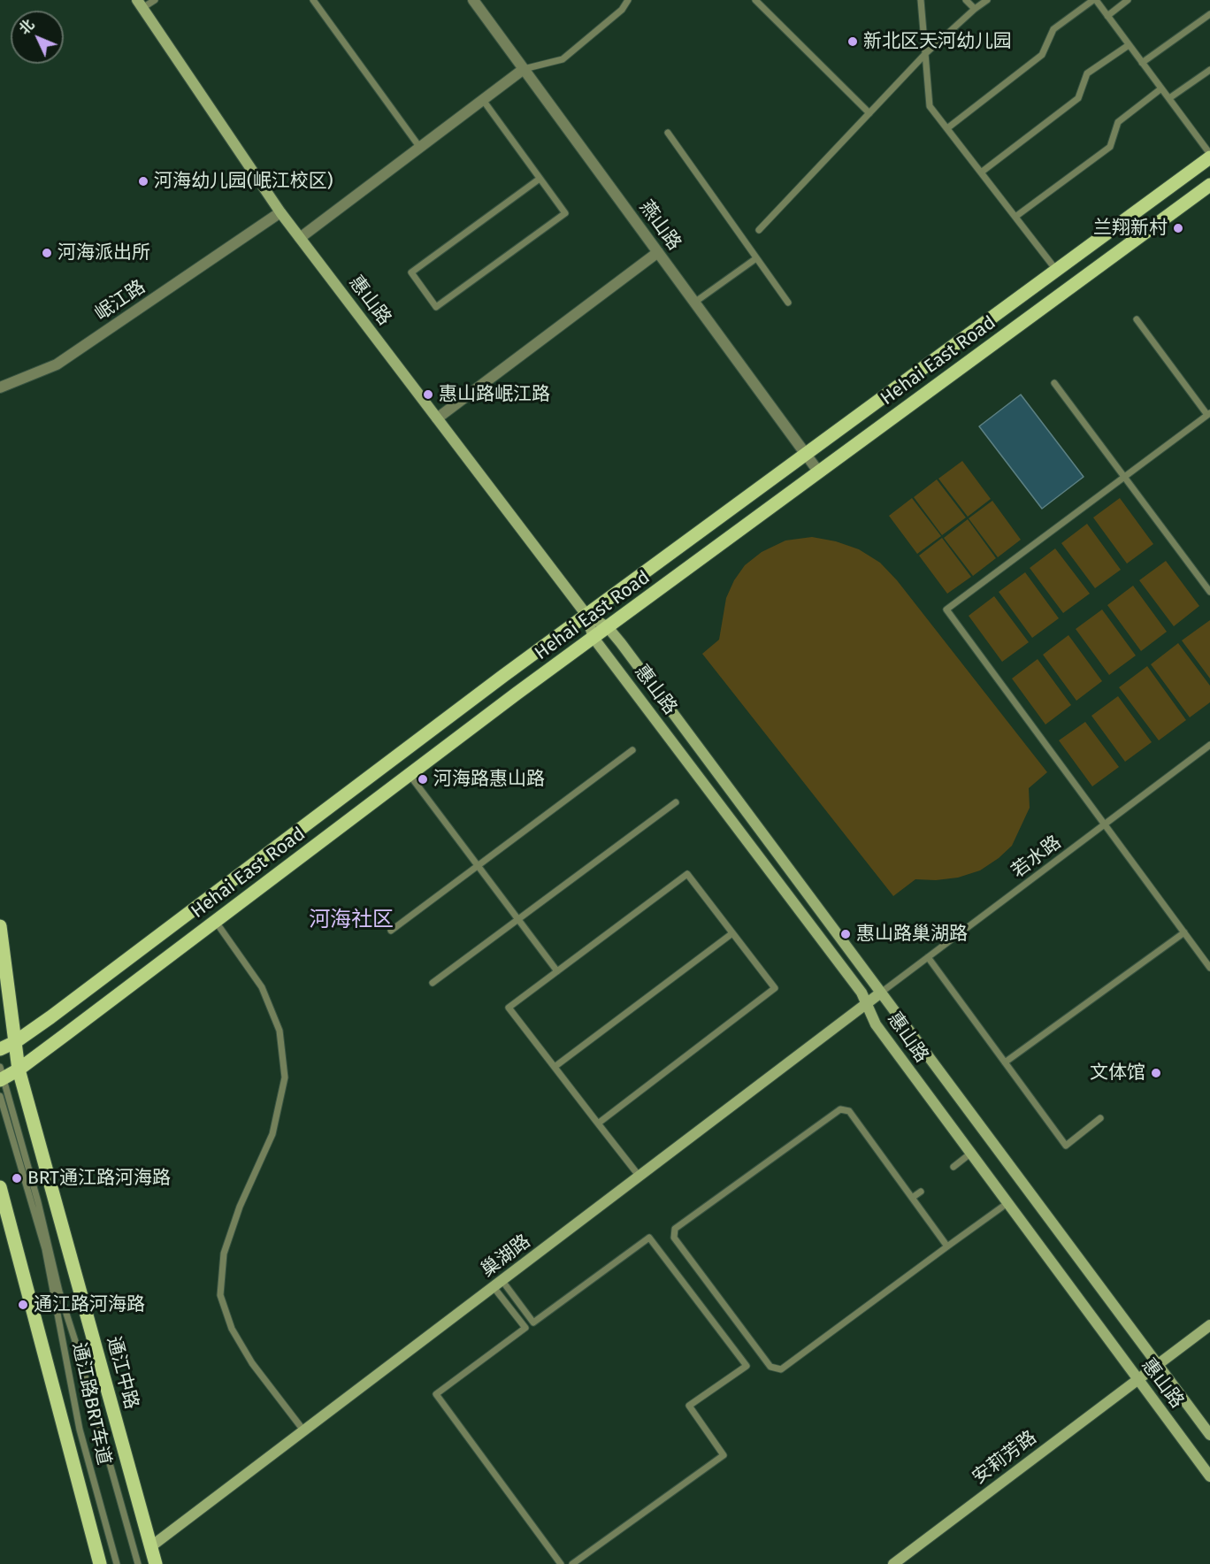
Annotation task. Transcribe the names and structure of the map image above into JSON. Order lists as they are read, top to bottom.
{
  "streets": {
    "main road": ["Hehai East Road", "通江中路"],
    "street": [
      "燕山路",
      "岷江路",
      "惠山路",
      "巢湖路",
      "安莉芳路"
    ],
    "lane": ["若水路", "通江路BRT车道"]
  },
  "crossings": [
    ["燕山路", "Hehai East Road"],
    ["岷江路", "惠山路"],
    ["惠山路", "Hehai East Road"],
    ["惠山路", "若水路"],
    ["惠山路", "巢湖路"],
    ["惠山路", "安莉芳路"],
    ["Hehai East Road", "通江中路"],
    ["Hehai East Road", "通江路BRT车道"],
    ["若水路", "巢湖路"],
    ["巢湖路", "通江中路"]
  ],
  "districts": ["河海社区"],
  "places": [
    "新北区天河幼儿园",
    "河海幼儿园(岷江校区)",
    "兰翔新村",
    "河海派出所",
    "惠山路岷江路",
    "河海路惠山路",
    "惠山路巢湖路",
    "文体馆",
    "BRT通江路河海路",
    "通江路河海路"
  ],
  "north": "top left"
}
